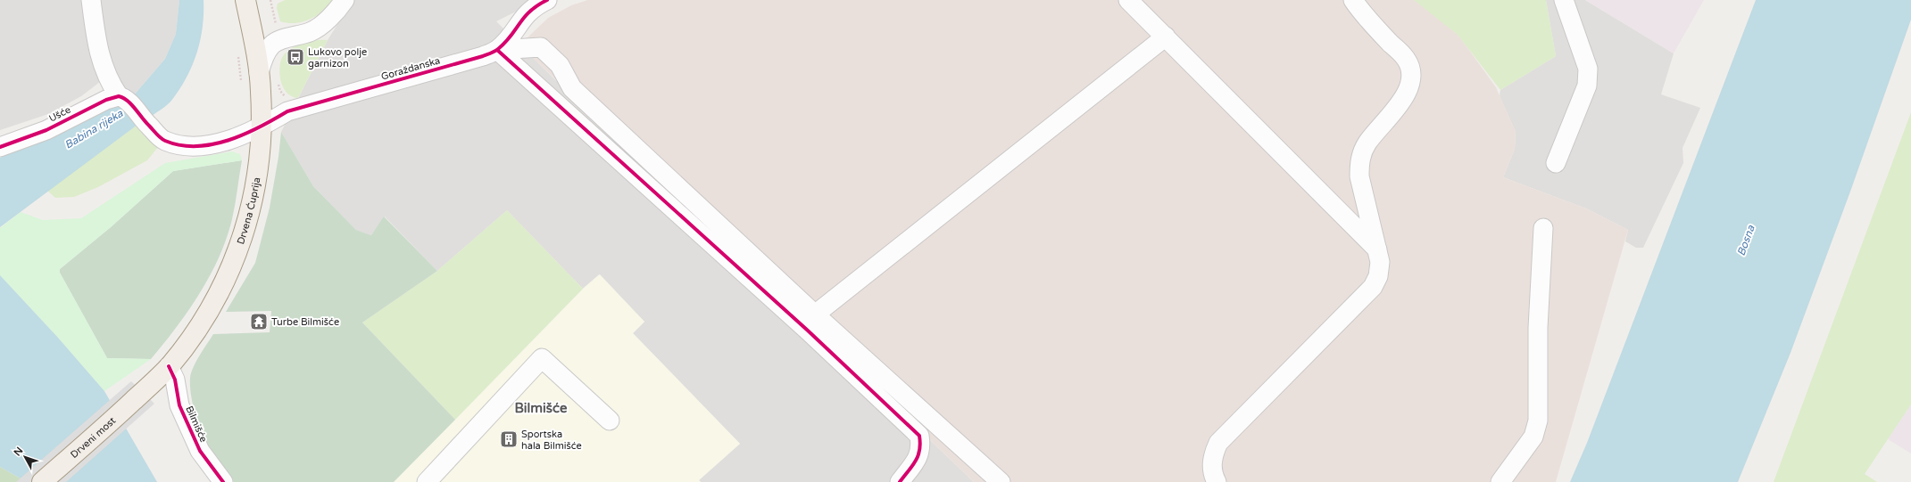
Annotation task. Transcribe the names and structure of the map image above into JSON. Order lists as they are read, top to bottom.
{
  "streets": {
    "main road": ["Drvena Ćuprija", "Drveni most"],
    "street": ["Goraždanska", "Ušće", "Bilmišće"]
  },
  "crossings": [
    ["Goraždanska", "Ušće"],
    ["Goraždanska", "Drvena Ćuprija"],
    ["Drvena Ćuprija", "Bilmišće"],
    ["Drvena Ćuprija", "Drveni most"]
  ],
  "districts": ["Bilmišće"],
  "water": ["Babina rijeka", "Bosna"],
  "places": {
    "bus stop": ["Lukovo polje garnizon"],
    "temple": ["Turbe Bilmišće"],
    "building": ["Sportska hala Bilmišće"]
  },
  "north": "top left"
}
